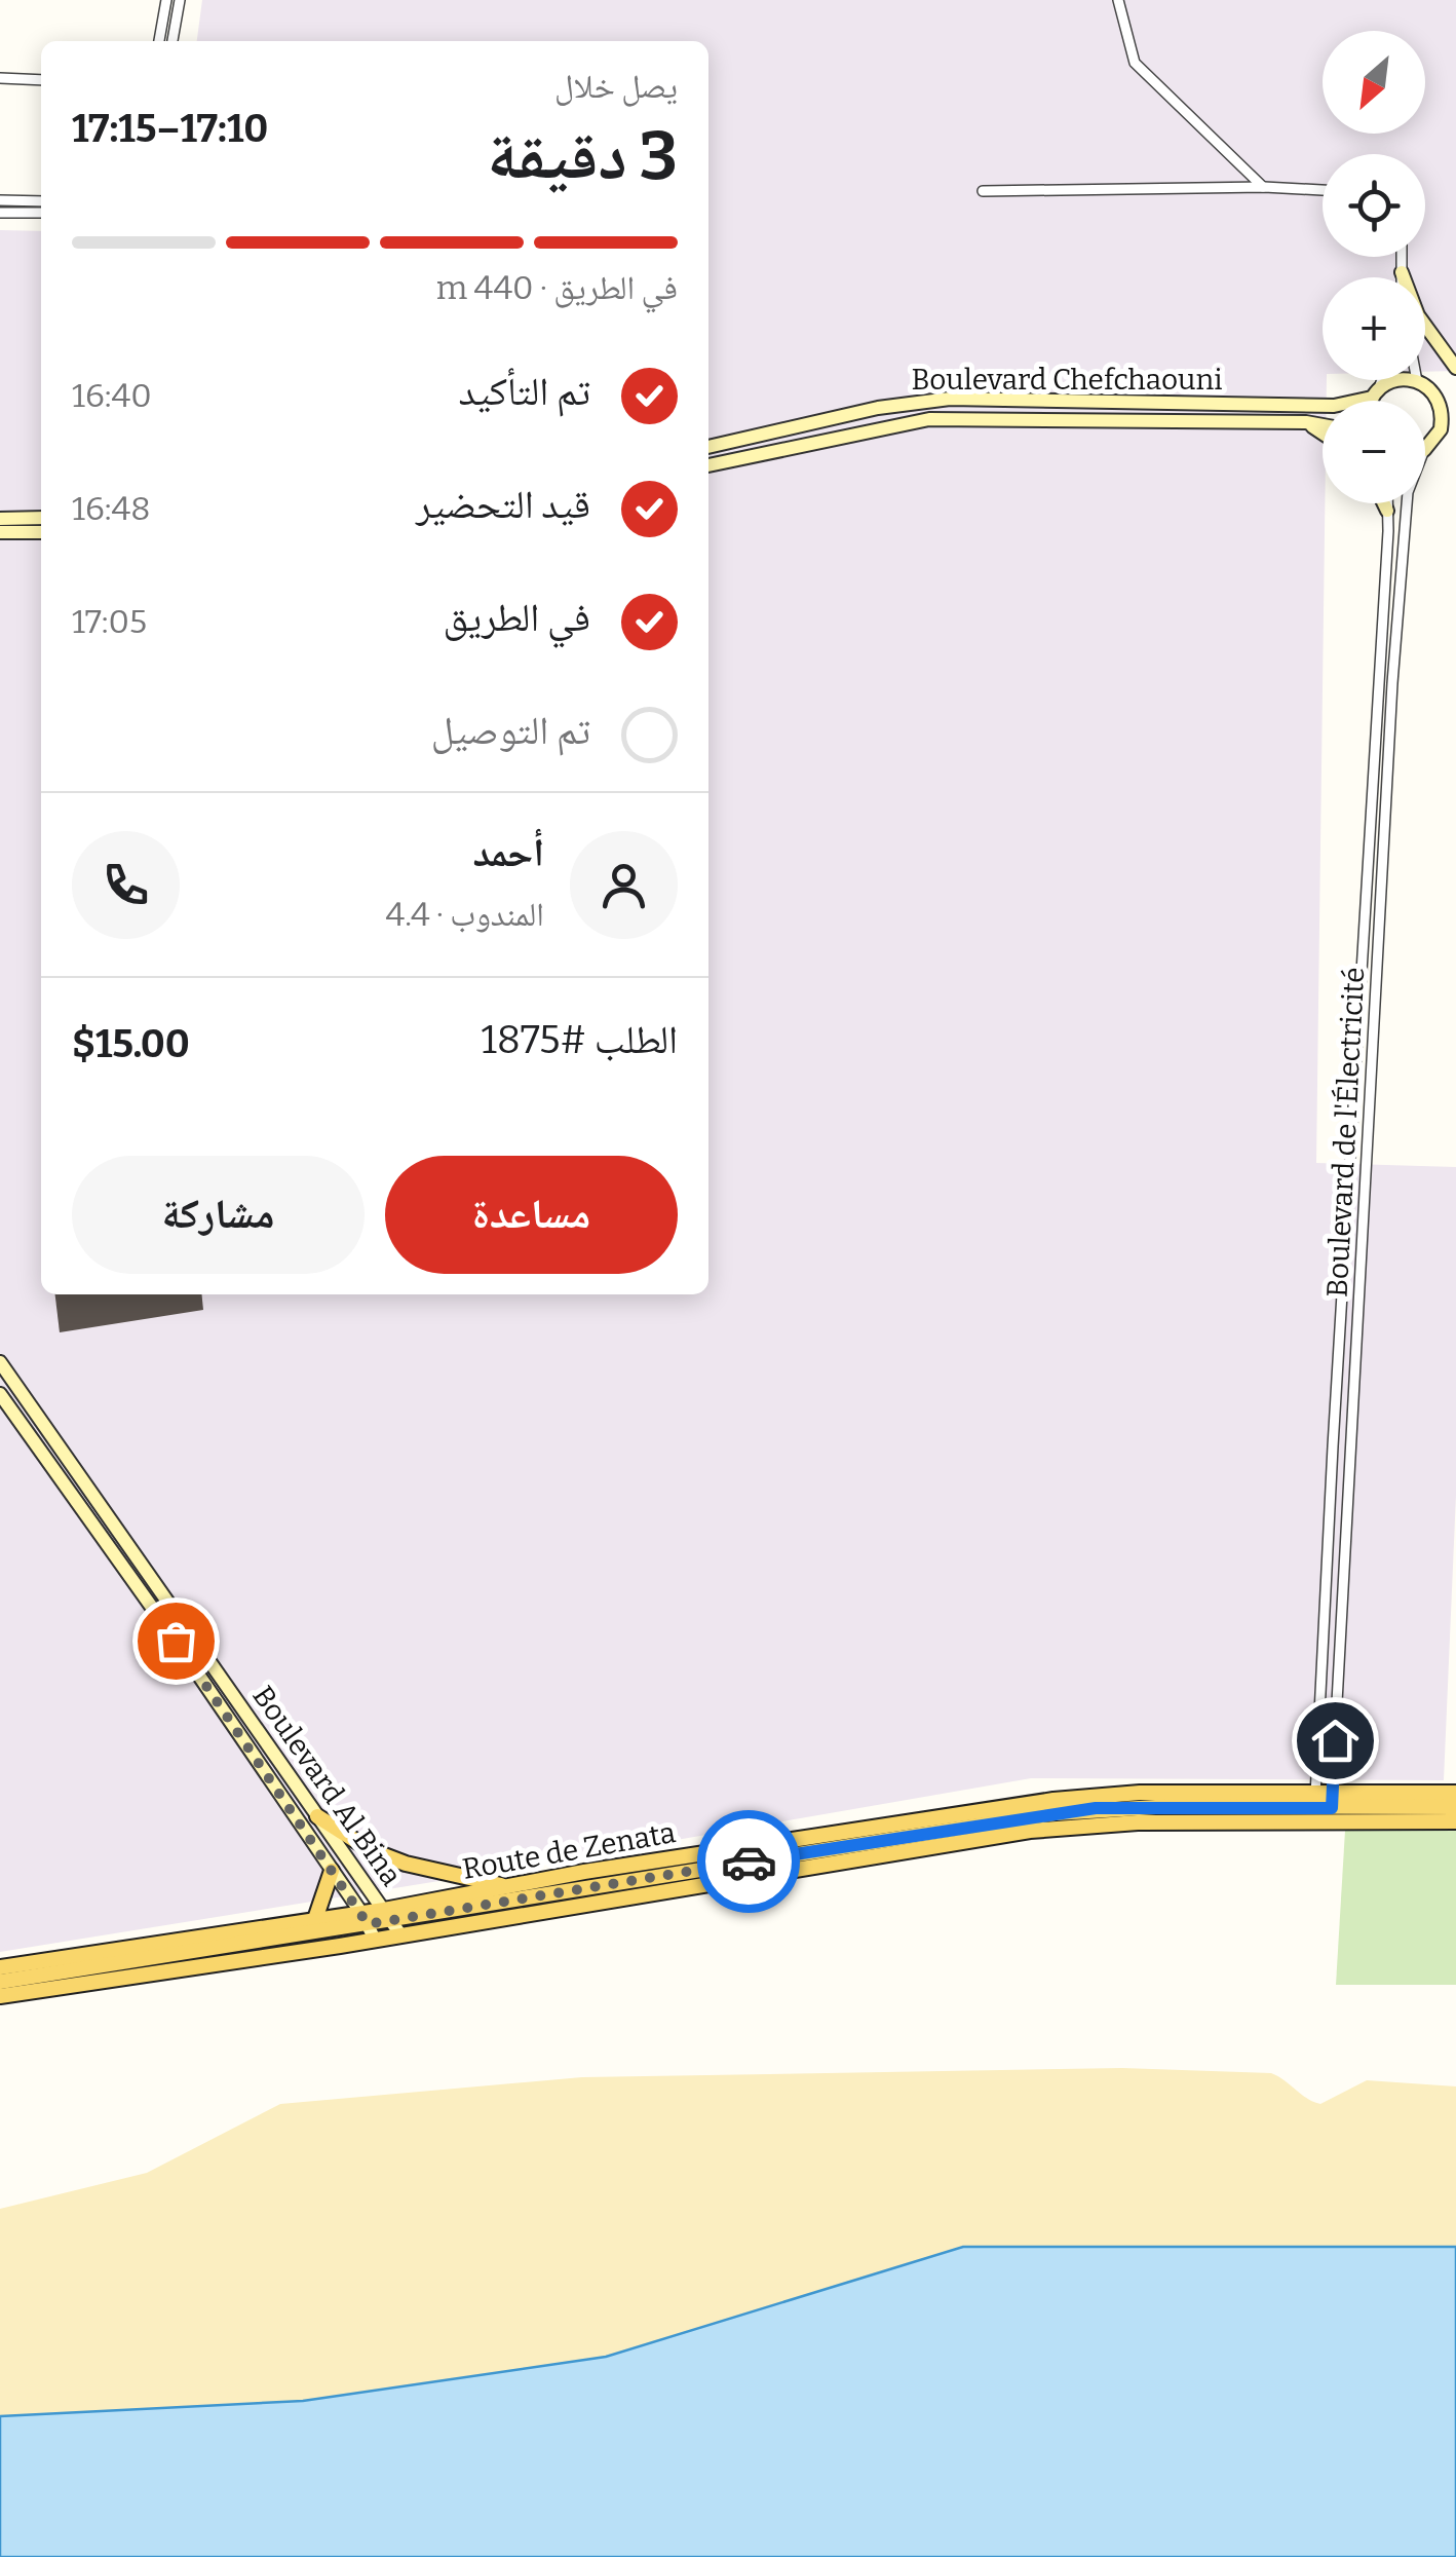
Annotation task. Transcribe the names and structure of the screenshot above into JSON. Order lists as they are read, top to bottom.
{
  "streets": {
    "main road": ["Route de Zenata"],
    "street": ["Boulevard Chefchaouni", "Boulevard de l'Électricité", "Boulevard Al Bina"]
  },
  "crossings": [
    ["Boulevard de l'Électricité", "Route de Zenata"],
    ["Boulevard Al Bina", "Route de Zenata"]
  ],
  "north": "bottom left",
  "page": {
    "map_buttons": ["+", "−"],
    "heading": ["3 دقيقة", "يصل خلال", "17:10–17:15"],
    "panel": [
      "أحمد",
      "المندوب · 4.4",
      "الطلب #1875",
      "$15.00"
    ],
    "bar": "في الطريق · 440 m",
    "list": [
      ["تم التأكيد", "16:40"],
      ["قيد التحضير", "16:48"],
      ["في الطريق", "17:05"],
      "تم التوصيل"
    ],
    "buttons": ["مساعدة", "مشاركة"]
  }
}
